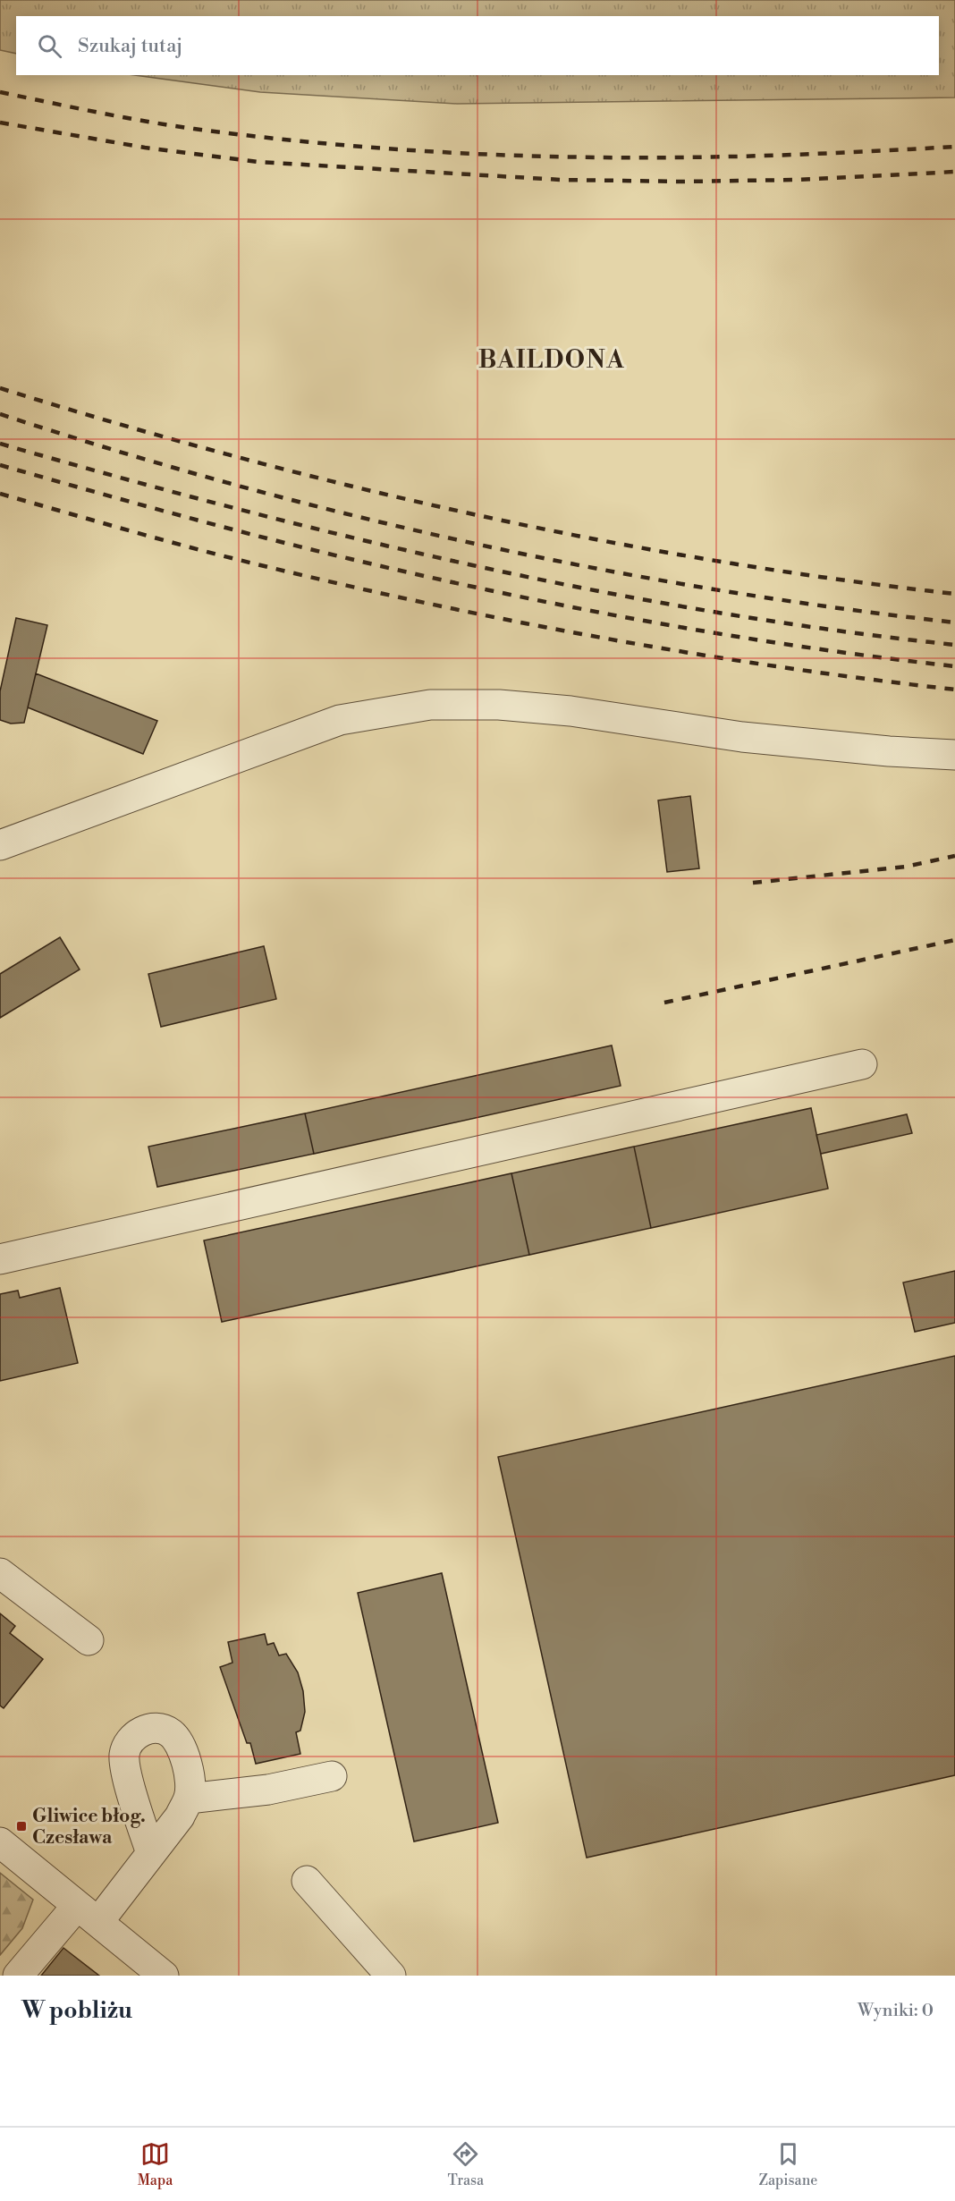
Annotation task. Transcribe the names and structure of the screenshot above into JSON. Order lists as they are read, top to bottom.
{
  "districts": ["BAILDONA"],
  "places": {
    "transit": ["Gliwice błog. Czesława"]
  },
  "page": {
    "search": "Szukaj tutaj",
    "heading": ["W pobliżu", "Wyniki: 0"],
    "nav": ["Mapa", "Trasa", "Zapisane"]
  }
}
